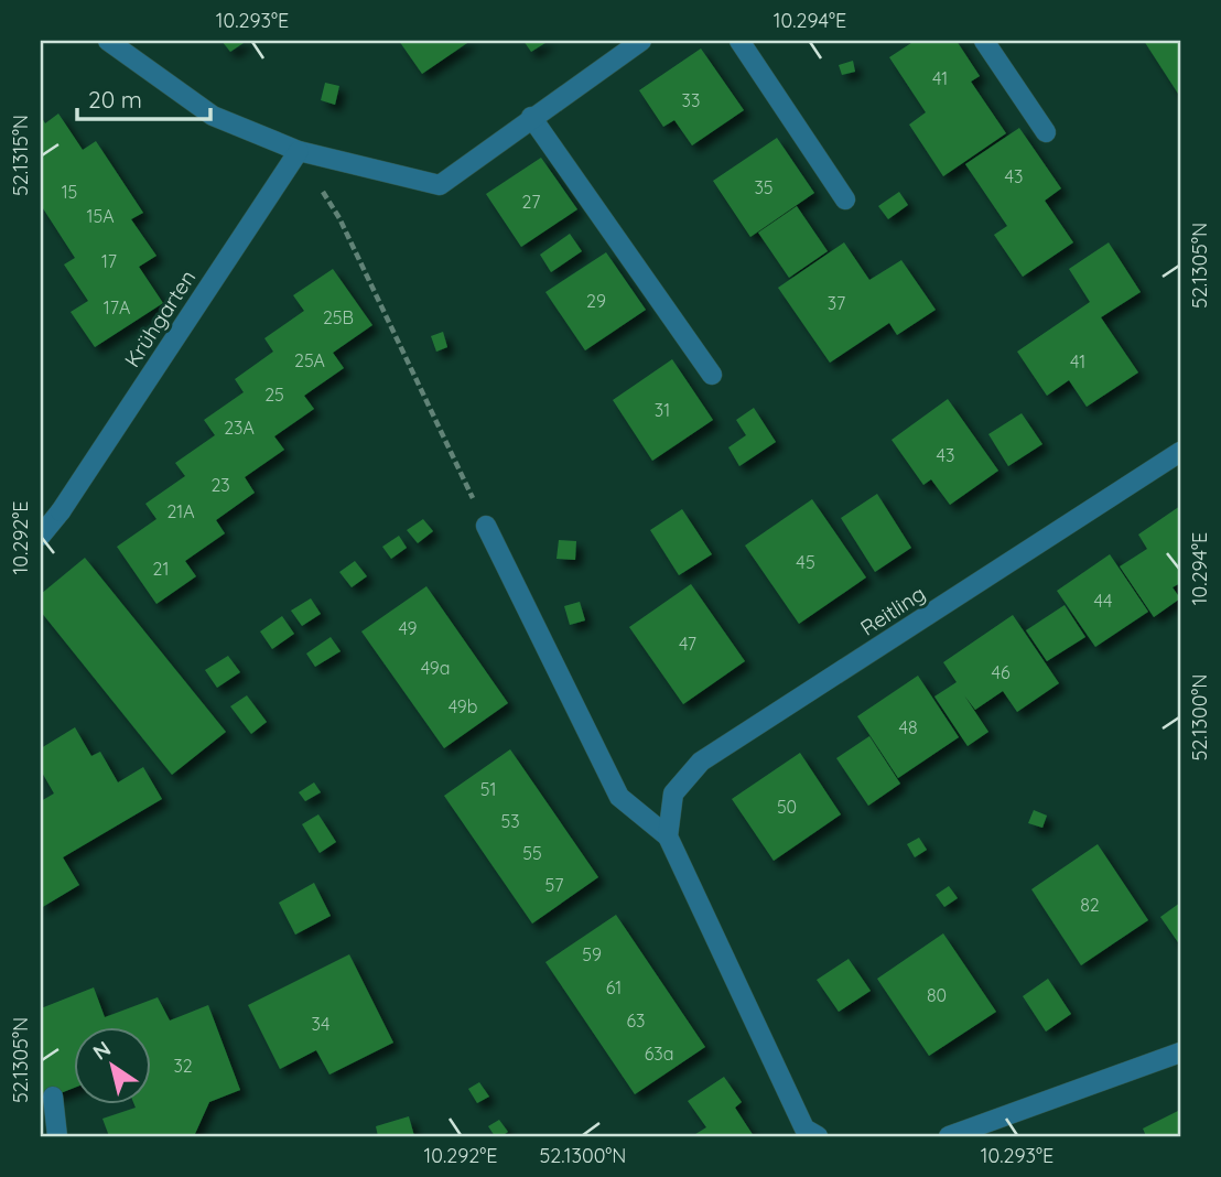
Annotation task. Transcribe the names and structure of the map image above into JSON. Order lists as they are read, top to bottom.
{
  "streets": {
    "street": ["Krühgarten", "Reitling"]
  },
  "house_numbers": [
    "41",
    "33",
    "43",
    "35",
    "15",
    "27",
    "15A",
    "17",
    "29",
    "37",
    "17A",
    "25B",
    "25A",
    "41",
    "25",
    "31",
    "23A",
    "43",
    "23",
    "21A",
    "45",
    "21",
    "44",
    "49",
    "47",
    "49a",
    "46",
    "49b",
    "48",
    "51",
    "50",
    "53",
    "55",
    "57",
    "82",
    "59",
    "61",
    "80",
    "63",
    "34",
    "63a",
    "32"
  ],
  "scale_bar": "20 m",
  "north": "top left",
  "coordinates": [
    "10.293°E",
    "10.294°E",
    "52.1315°N",
    "52.1305°N",
    "10.292°E",
    "52.1300°N"
  ]
}
